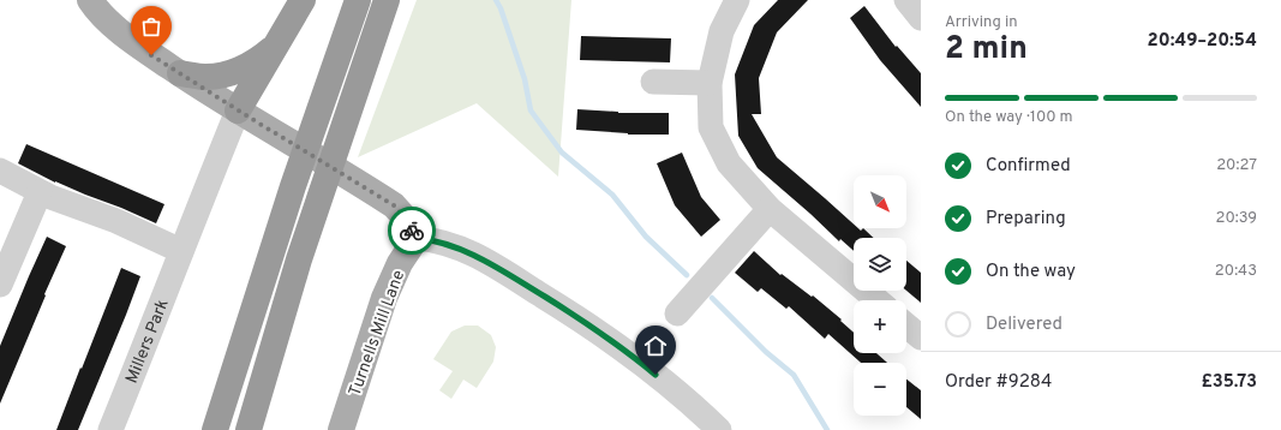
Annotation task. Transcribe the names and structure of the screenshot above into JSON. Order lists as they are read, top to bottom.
{
  "streets": {
    "main road": ["Turnells Mill Lane"],
    "street": ["Millers Park"]
  },
  "north": "bottom right",
  "page": {
    "heading": ["2 min", "Arriving in", "20:49–20:54"],
    "panel": ["Order #9284", "£35.73"],
    "bar": "On the way · 100 m",
    "list": [
      ["Confirmed", "20:27"],
      ["Preparing", "20:39"],
      ["On the way", "20:43"],
      "Delivered"
    ],
    "map_buttons": ["+", "−"]
  }
}
